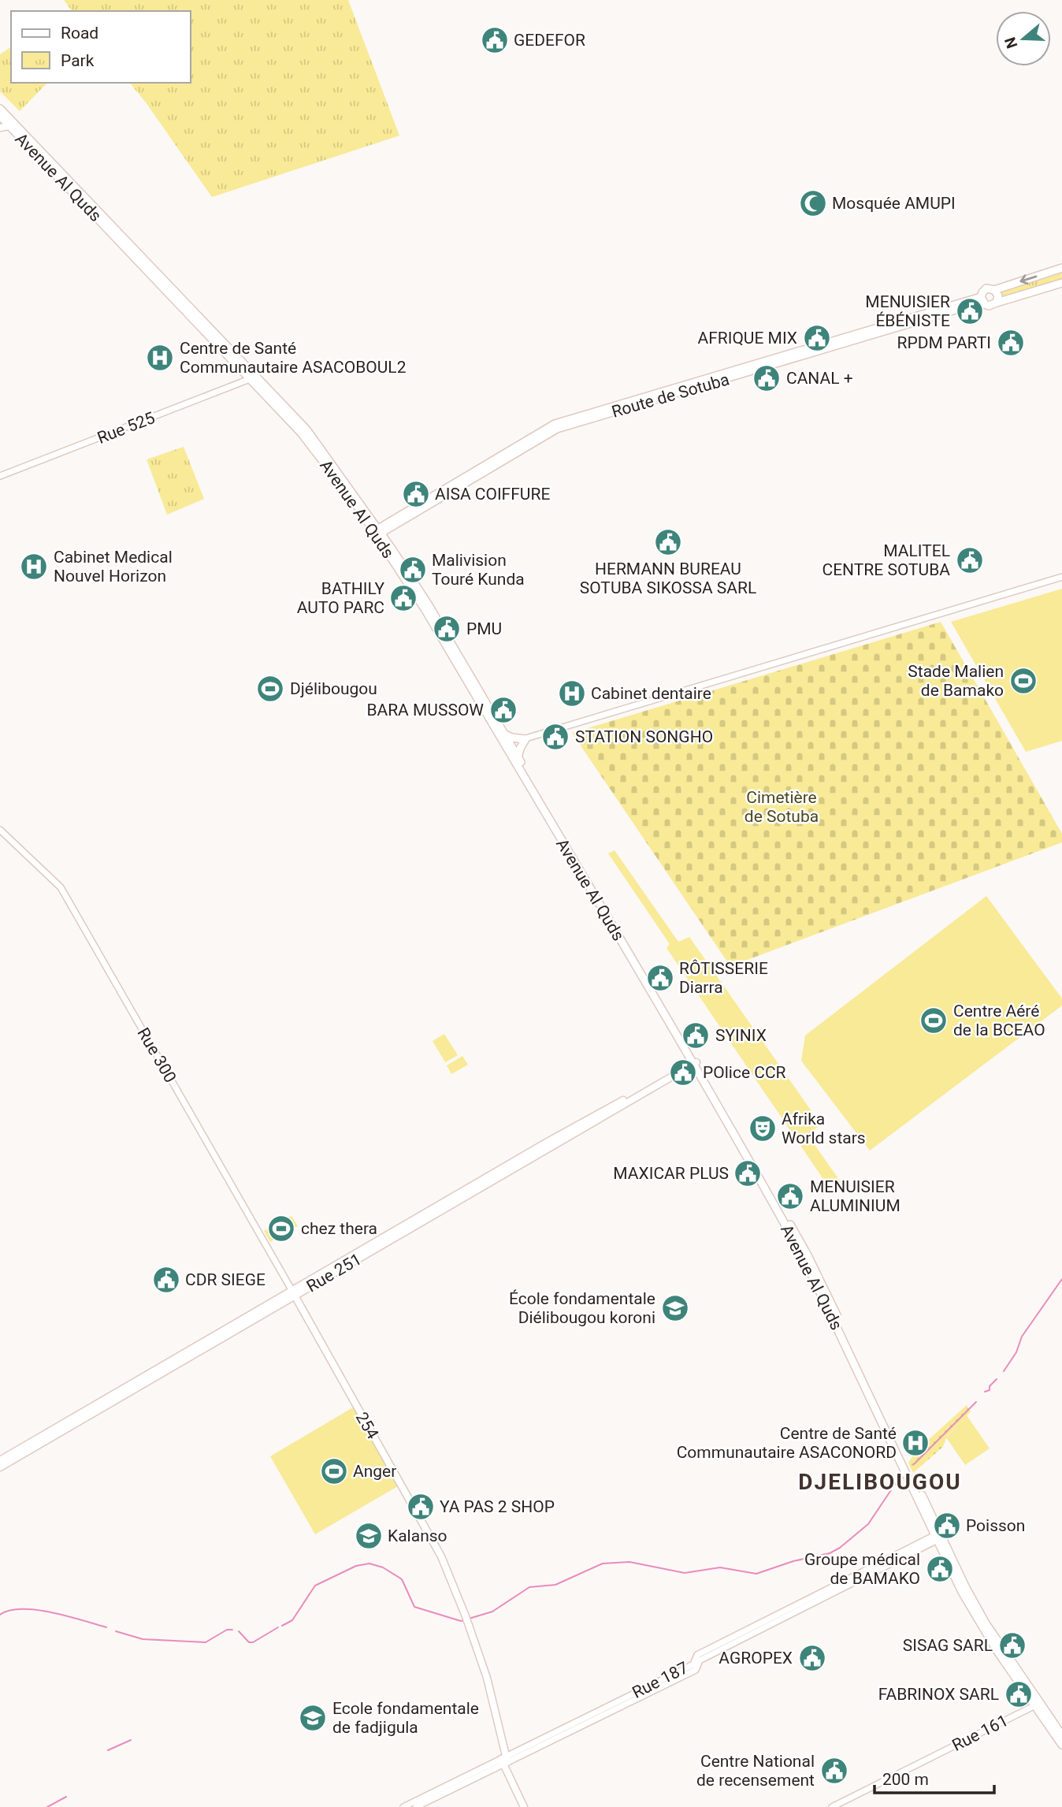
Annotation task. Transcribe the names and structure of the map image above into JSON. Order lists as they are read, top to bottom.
{
  "streets": {
    "main road": [
      "Avenue Al Quds",
      "Route de Sotuba",
      "Rue 251",
      "254"
    ],
    "street": [
      "Rue 525",
      "Rue 300",
      "Rue 187",
      "Rue 161"
    ]
  },
  "crossings": [
    ["Avenue Al Quds", "Route de Sotuba"],
    ["Avenue Al Quds", "Rue 525"],
    ["Avenue Al Quds", "Rue 251"],
    ["Avenue Al Quds", "Rue 187"],
    ["Avenue Al Quds", "Rue 161"],
    ["Rue 300", "Rue 251"],
    ["Rue 300", "254"],
    ["Rue 251", "254"],
    ["254", "Rue 187"]
  ],
  "districts": ["DJELIBOUGOU"],
  "parks": ["Cimetière de Sotuba"],
  "places": {
    "public building": [
      "GEDEFOR",
      "MENUISIER ÉBÉNISTE",
      "AFRIQUE MIX",
      "RPDM PARTI",
      "CANAL +",
      "AISA COIFFURE",
      "HERMANN BUREAU SOTUBA SIKOSSA SARL",
      "MALITEL CENTRE SOTUBA",
      "Malivision Touré Kunda",
      "BATHILY AUTO PARC",
      "PMU",
      "BARA MUSSOW",
      "STATION SONGHO",
      "RÔTISSERIE Diarra",
      "SYINIX",
      "POlice CCR",
      "MAXICAR PLUS",
      "MENUISIER ALUMINIUM",
      "CDR SIEGE",
      "YA PAS 2 SHOP",
      "Poisson",
      "Groupe médical de BAMAKO",
      "SISAG SARL",
      "AGROPEX",
      "FABRINOX SARL",
      "Centre National de recensement"
    ],
    "mosque": ["Mosquée AMUPI"],
    "hospital": [
      "Centre de Santé Communautaire ASACOBOUL2",
      "Cabinet Medical Nouvel Horizon",
      "Cabinet dentaire",
      "Centre de Santé Communautaire ASACONORD"
    ],
    "sports": [
      "Stade Malien de Bamako",
      "Djélibougou",
      "Centre Aéré de la BCEAO",
      "chez thera",
      "Anger"
    ],
    "theatre": ["Afrika World stars"],
    "school or university": ["École fondamentale Diélibougou koroni", "Kalanso", "Ecole fondamentale de fadjigula"]
  },
  "legend": ["Road", "Park"],
  "scale_bar": "200 m",
  "north": "left"
}
